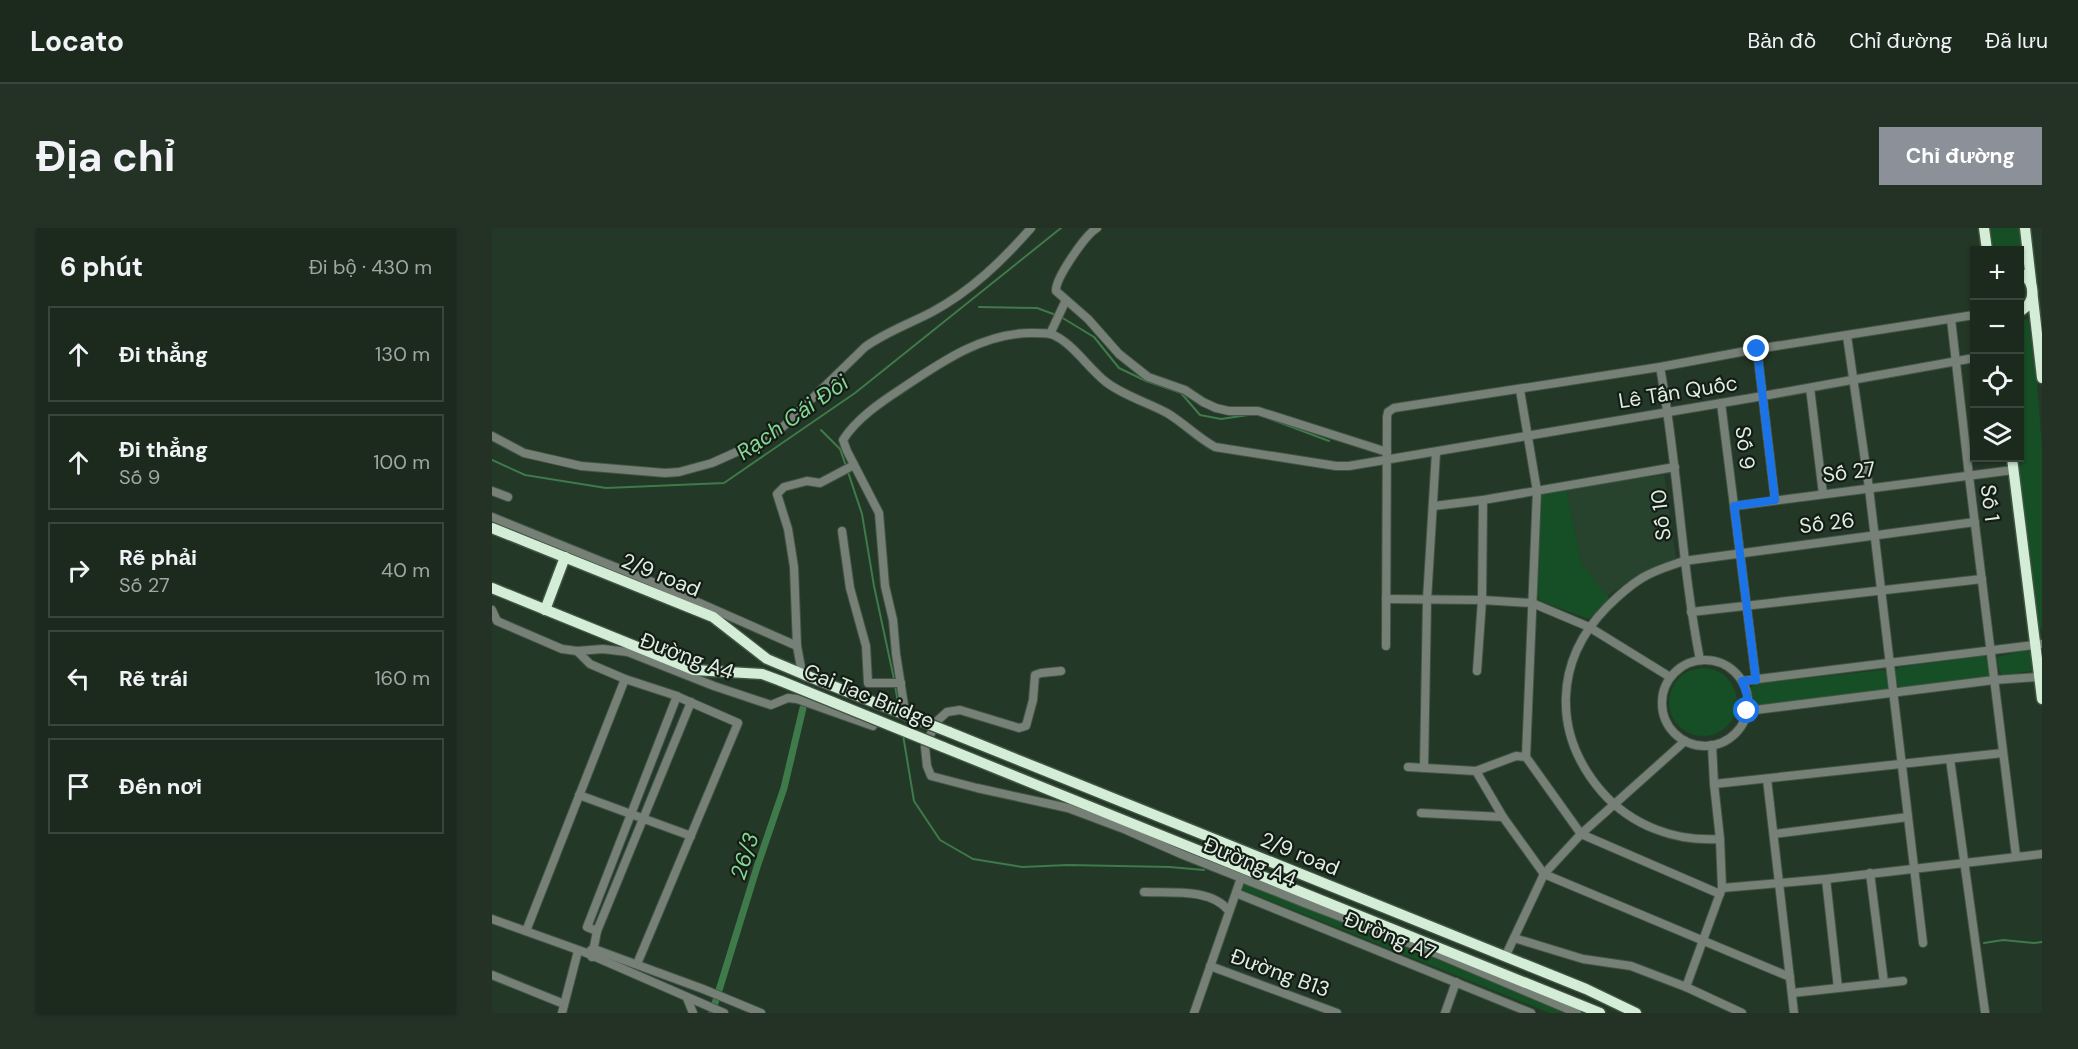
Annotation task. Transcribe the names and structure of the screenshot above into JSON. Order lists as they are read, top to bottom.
{
  "streets": {
    "highway": ["2/9 road", "Cai Tac Bridge"],
    "street": [
      "Lê Tấn Quốc",
      "Số 9",
      "Số 27",
      "Số 1",
      "Số 10",
      "Số 26",
      "Đường A4",
      "Đường A7",
      "Đường B13"
    ]
  },
  "crossings": [
    ["Lê Tấn Quốc", "Số 9"],
    ["Lê Tấn Quốc", "Số 1"],
    ["Lê Tấn Quốc", "Số 10"],
    ["Số 9", "Số 27"],
    ["Số 9", "Số 26"],
    ["Số 27", "Số 1"],
    ["Số 1", "Số 26"],
    ["Số 10", "Số 26"],
    ["2/9 road", "Cai Tac Bridge"]
  ],
  "water": ["Rạch Cái Đôi", "26/3"],
  "page": {
    "header": "Locato",
    "nav": ["Bản đồ", "Chỉ đường", "Đã lưu"],
    "buttons": "Chỉ đường",
    "title": "Địa chỉ",
    "heading": ["6 phút", "Đi bộ · 430 m"],
    "map_buttons": ["+", "−"],
    "list": [
      ["Đi thẳng", "130 m"],
      ["Đi thẳng", "Số 9", "100 m"],
      ["Rẽ phải", "Số 27", "40 m"],
      ["Rẽ trái", "160 m"],
      "Đến nơi"
    ]
  }
}
